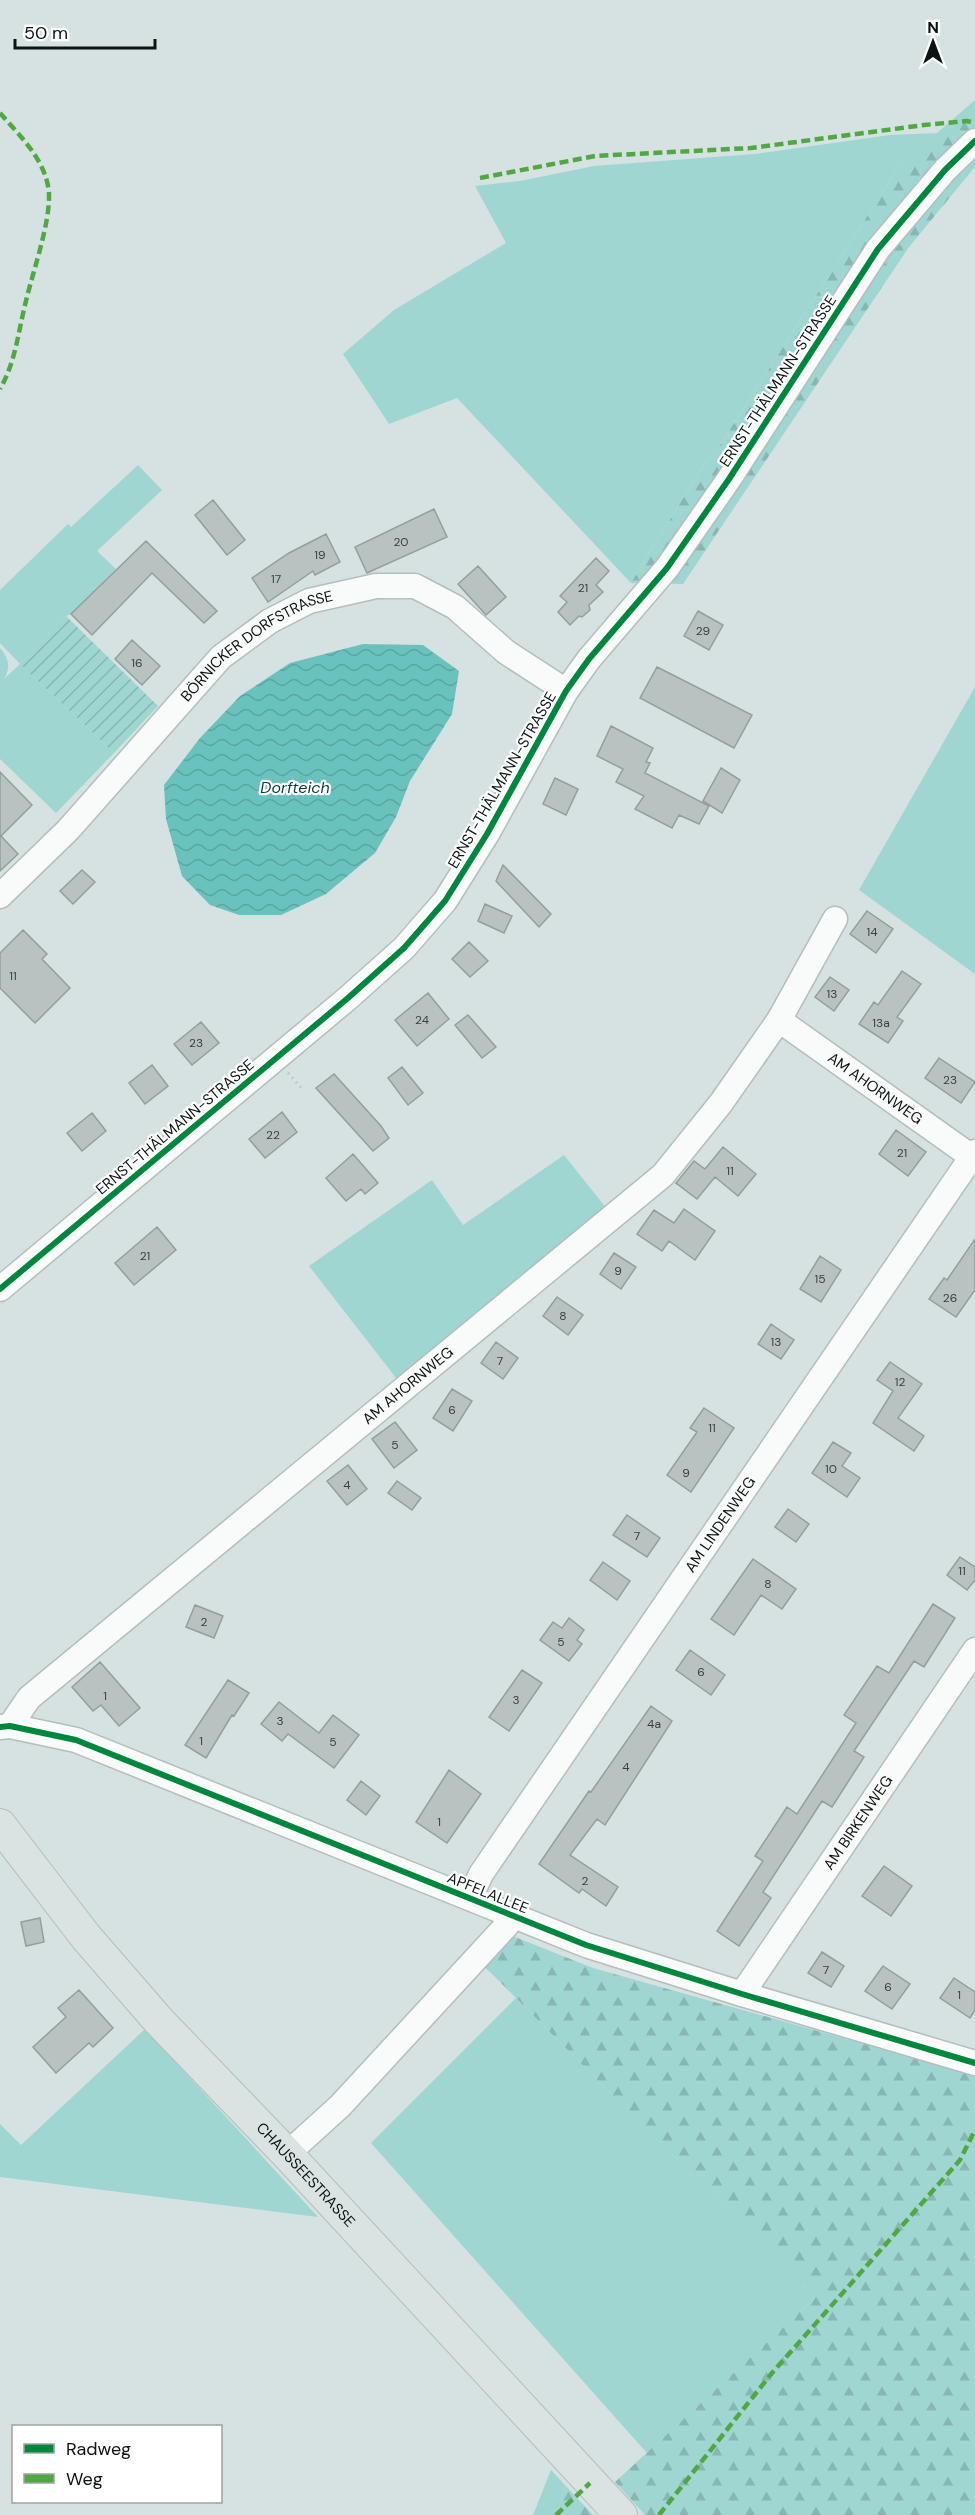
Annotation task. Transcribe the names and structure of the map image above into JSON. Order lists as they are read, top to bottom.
{
  "streets": {
    "main road": ["CHAUSSEESTRASSE"],
    "street": [
      "ERNST-THÄLMANN-STRASSE",
      "BÖRNICKER DORFSTRASSE",
      "AM AHORNWEG",
      "AM LINDENWEG",
      "AM BIRKENWEG",
      "APFELALLEE"
    ]
  },
  "crossings": [
    ["ERNST-THÄLMANN-STRASSE", "BÖRNICKER DORFSTRASSE"],
    ["AM AHORNWEG", "AM LINDENWEG"],
    ["AM AHORNWEG", "APFELALLEE"],
    ["AM LINDENWEG", "APFELALLEE"],
    ["AM BIRKENWEG", "APFELALLEE"]
  ],
  "water": ["Dorfteich"],
  "house_numbers": [
    "20",
    "19",
    "17",
    "21",
    "29",
    "16",
    "14",
    "11",
    "13",
    "24",
    "13a",
    "23",
    "23",
    "22",
    "21",
    "11",
    "21",
    "9",
    "15",
    "26",
    "8",
    "13",
    "7",
    "12",
    "6",
    "11",
    "5",
    "10",
    "9",
    "4",
    "7",
    "11",
    "8",
    "2",
    "5",
    "6",
    "1",
    "3",
    "3",
    "4a",
    "1",
    "5",
    "4",
    "1",
    "2",
    "7",
    "6",
    "1"
  ],
  "legend": ["Radweg", "Weg"],
  "scale_bar": "50 m",
  "north": "top"
}
